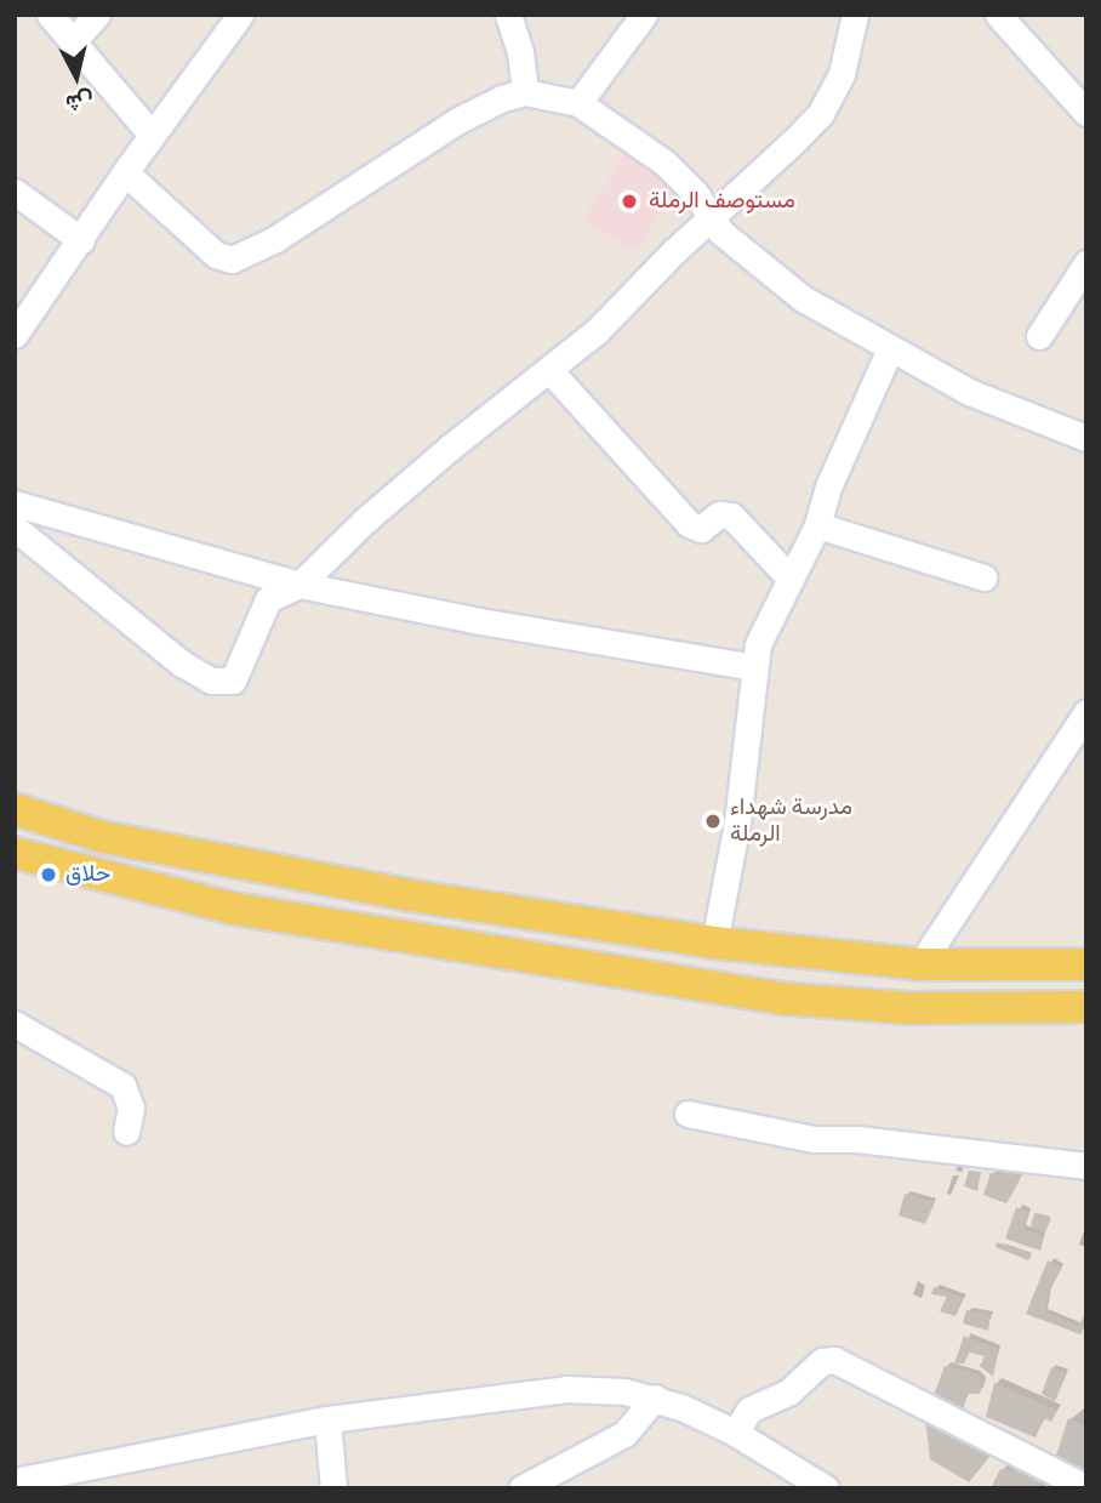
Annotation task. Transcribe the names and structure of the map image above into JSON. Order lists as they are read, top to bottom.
{
  "places": ["مستوصف الرملة", "مدرسة شهداء الرملة", "حلاق"],
  "north": "bottom"
}
